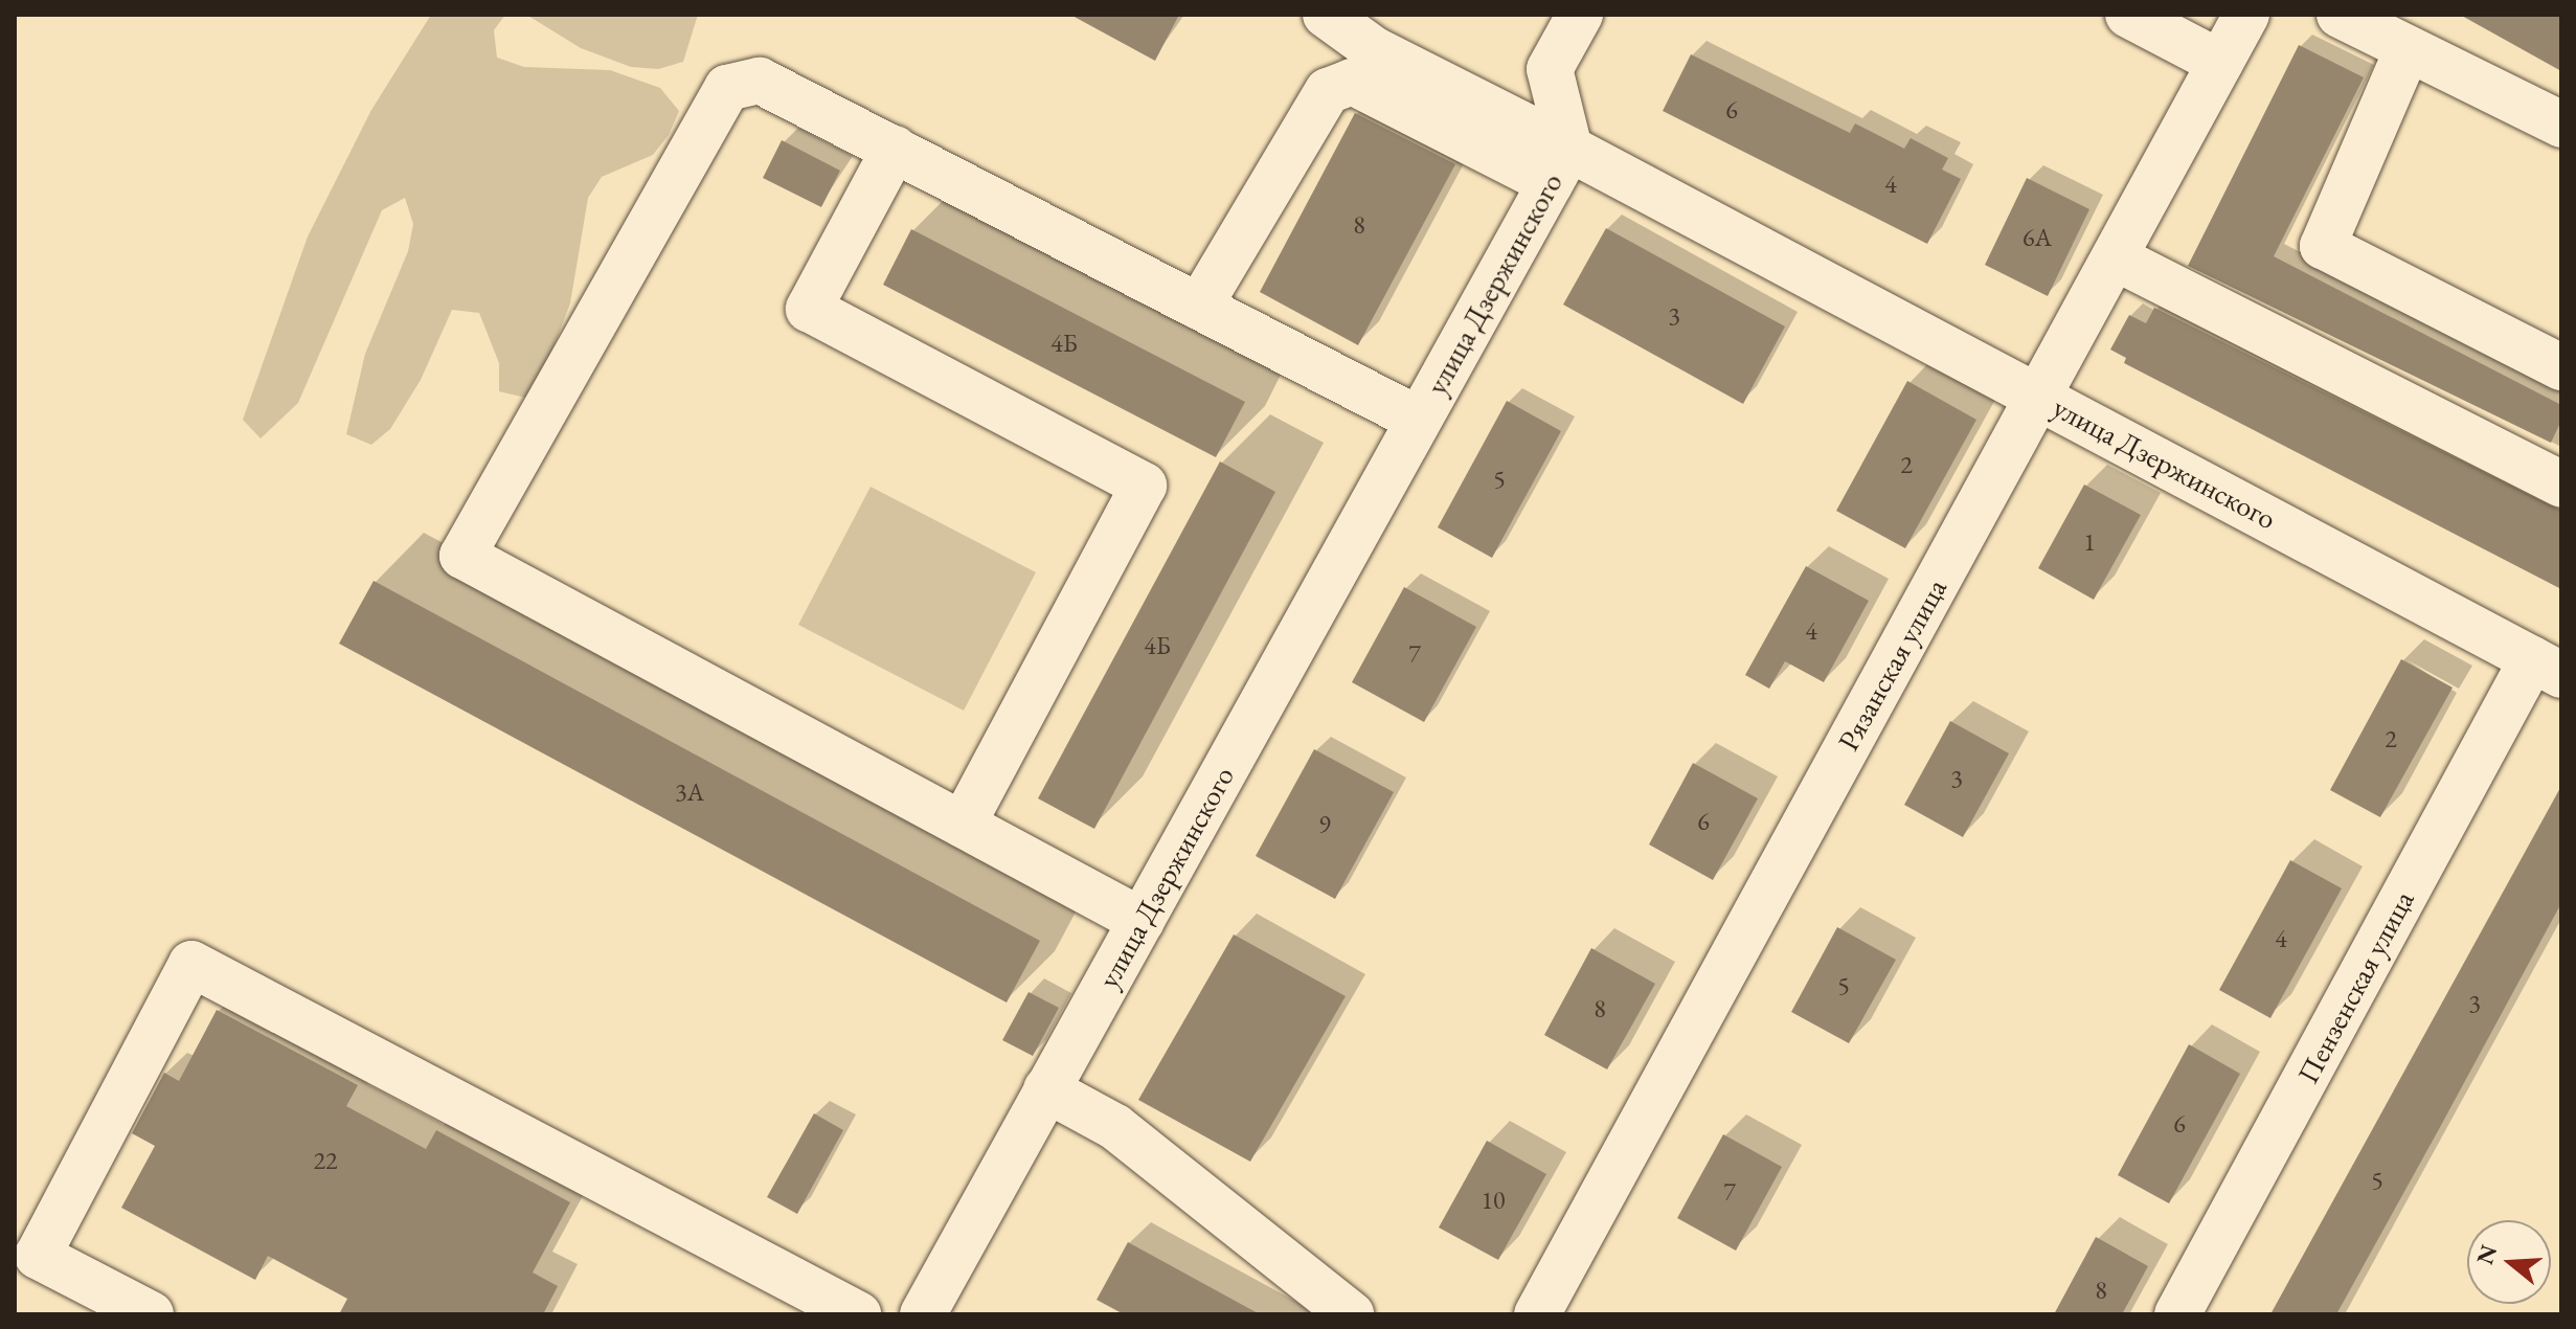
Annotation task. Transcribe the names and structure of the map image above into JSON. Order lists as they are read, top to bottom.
{
  "streets": {
    "street": ["улица Дзержинского", "Рязанская улица", "Пензенская улица"]
  },
  "crossings": [
    ["улица Дзержинского", "Рязанская улица"],
    ["улица Дзержинского", "Пензенская улица"]
  ],
  "house_numbers": [
    "6",
    "4",
    "8",
    "6А",
    "3",
    "4Б",
    "2",
    "5",
    "1",
    "4",
    "4Б",
    "7",
    "2",
    "3",
    "3А",
    "6",
    "9",
    "4",
    "5",
    "3",
    "8",
    "6",
    "22",
    "5",
    "7",
    "10",
    "8"
  ],
  "north": "left"
}
